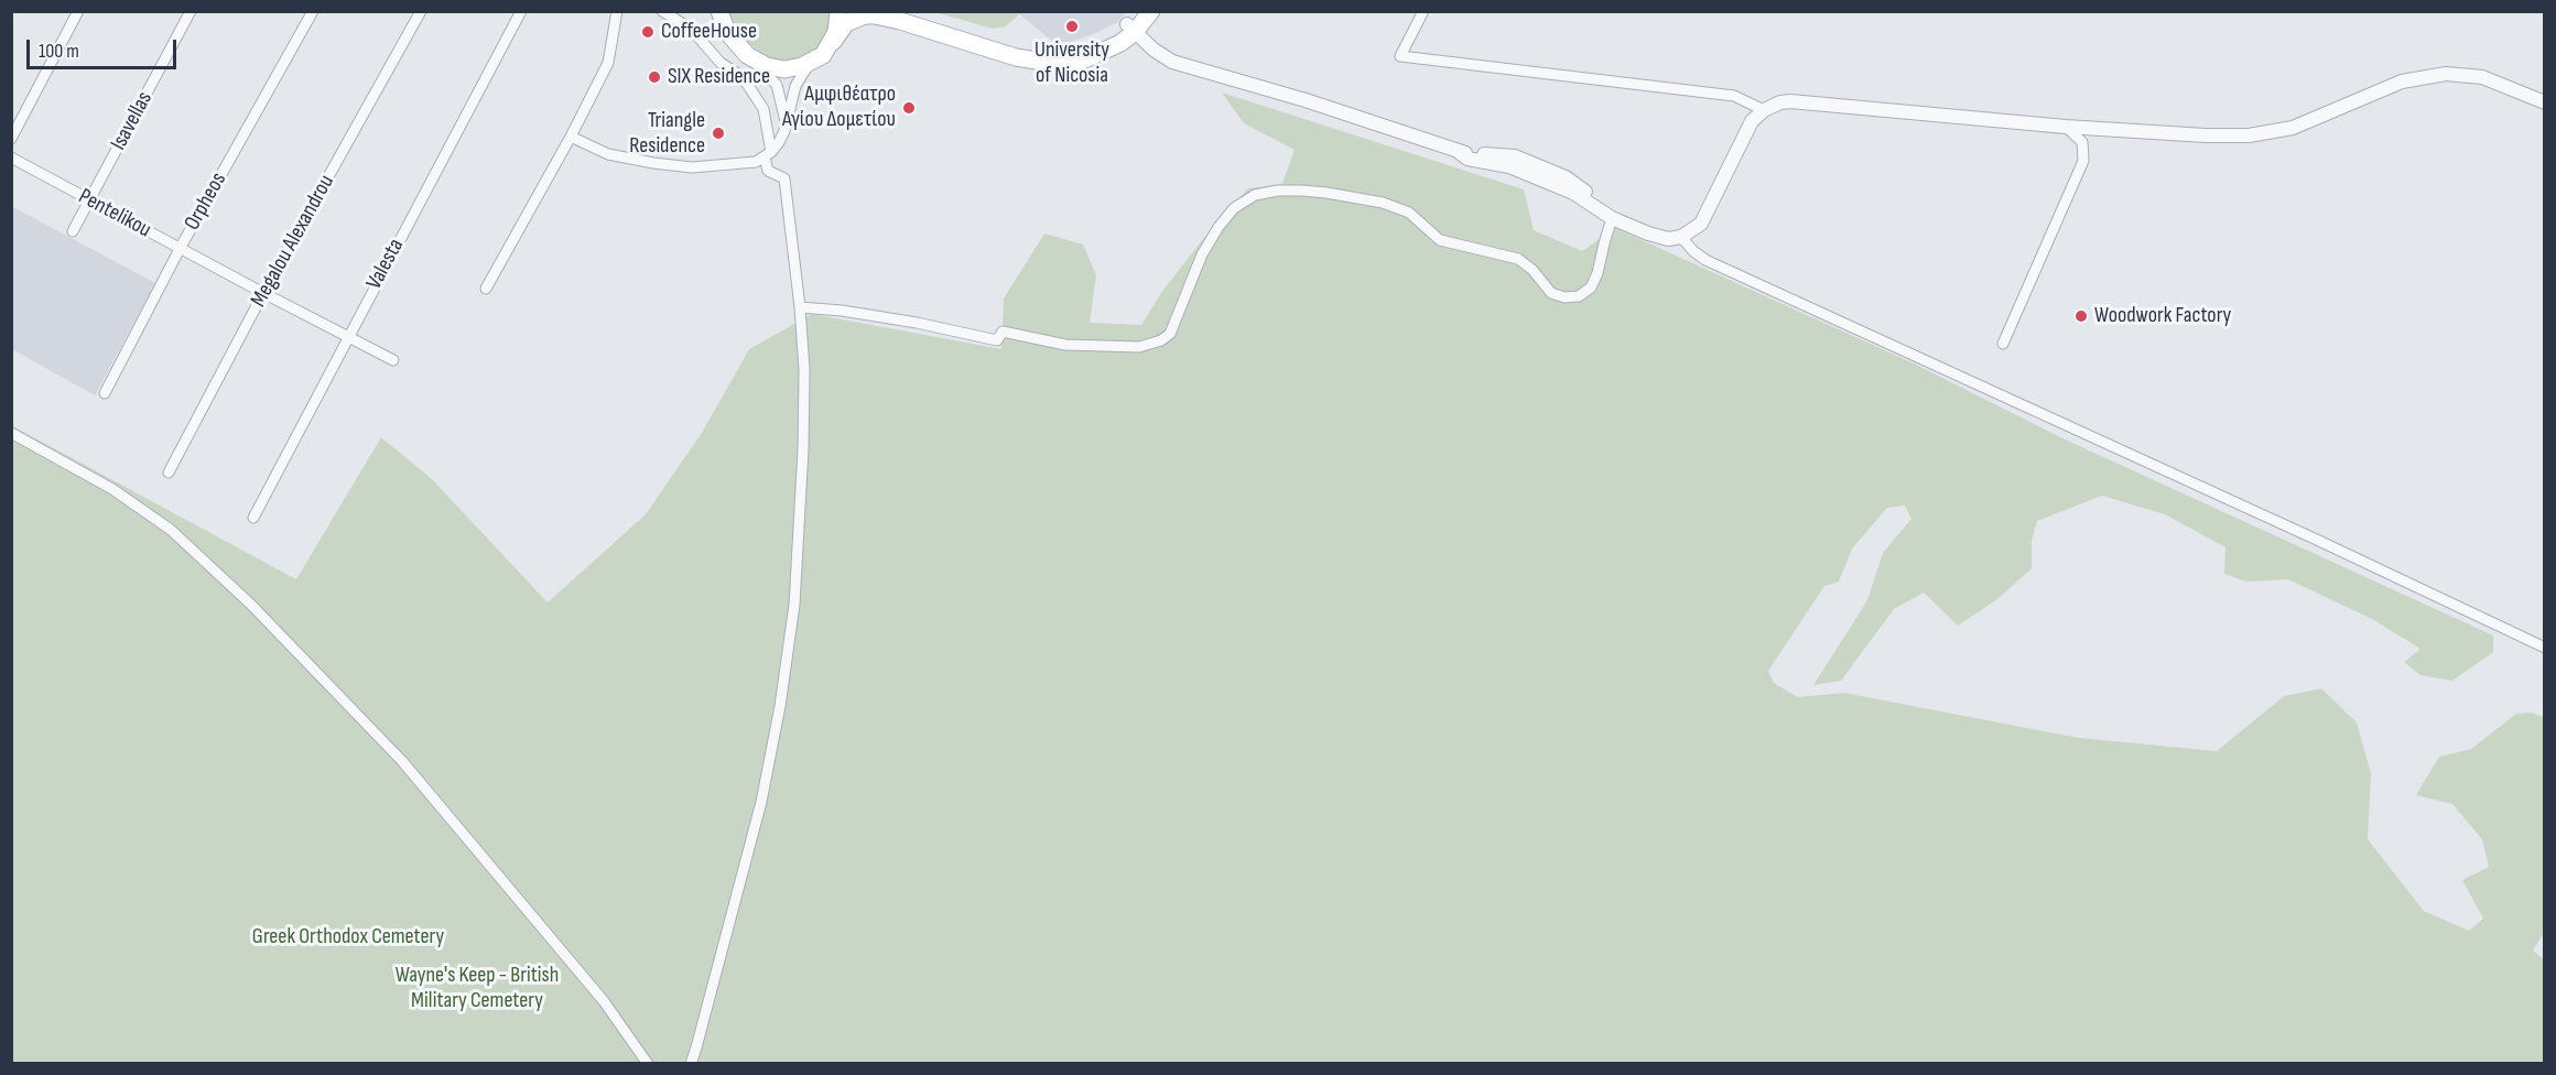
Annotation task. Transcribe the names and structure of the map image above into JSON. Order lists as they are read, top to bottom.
{
  "streets": {
    "street": [
      "Isavellas",
      "Orpheos",
      "Pentelikou",
      "Megalou Alexandrou",
      "Valesta"
    ]
  },
  "crossings": [
    ["Isavellas", "Pentelikou"],
    ["Orpheos", "Pentelikou"],
    ["Pentelikou", "Megalou Alexandrou"],
    ["Pentelikou", "Valesta"]
  ],
  "parks": ["Greek Orthodox Cemetery", "Wayne's Keep - British Military Cemetery"],
  "places": [
    "University of Nicosia",
    "CoffeeHouse",
    "SIX Residence",
    "Αμφιθέατρο Αγίου Δομετίου",
    "Triangle Residence",
    "Woodwork Factory"
  ],
  "scale_bar": "100 m"
}
